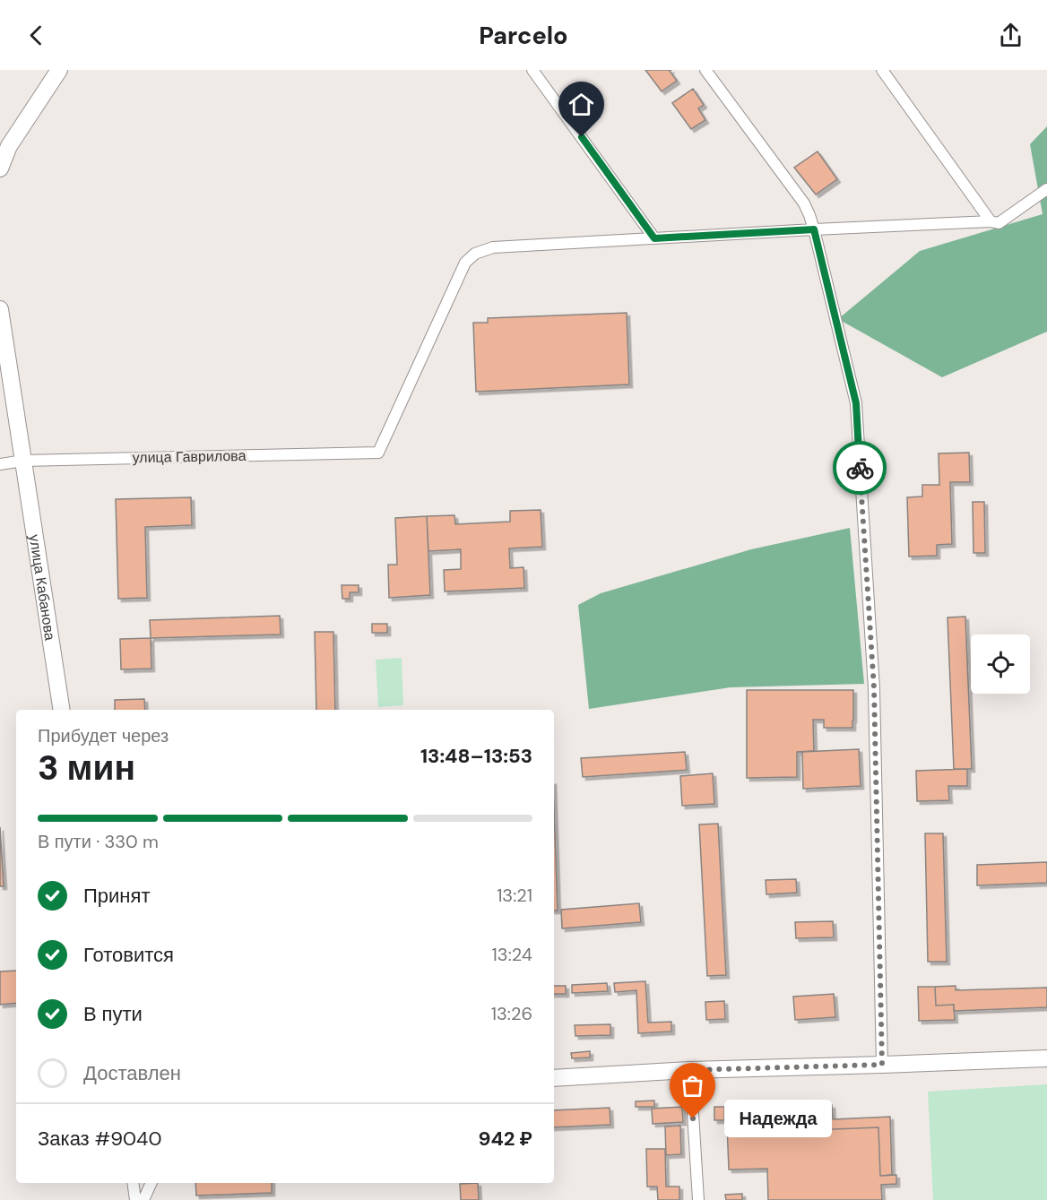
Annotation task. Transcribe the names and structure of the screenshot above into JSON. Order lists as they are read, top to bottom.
{
  "streets": {
    "main road": ["улица Кабанова"],
    "street": ["улица Гаврилова"]
  },
  "crossings": [
    ["улица Гаврилова", "улица Кабанова"]
  ],
  "places": ["Надежда"],
  "page": {
    "header": "Parcelo",
    "heading": ["3 мин", "Прибудет через", "13:48–13:53"],
    "panel": ["Заказ #9040", "942 ₽"],
    "bar": "В пути · 330 m",
    "list": [
      ["Принят", "13:21"],
      ["Готовится", "13:24"],
      ["В пути", "13:26"],
      "Доставлен"
    ],
    "bubble": "Надежда"
  }
}
